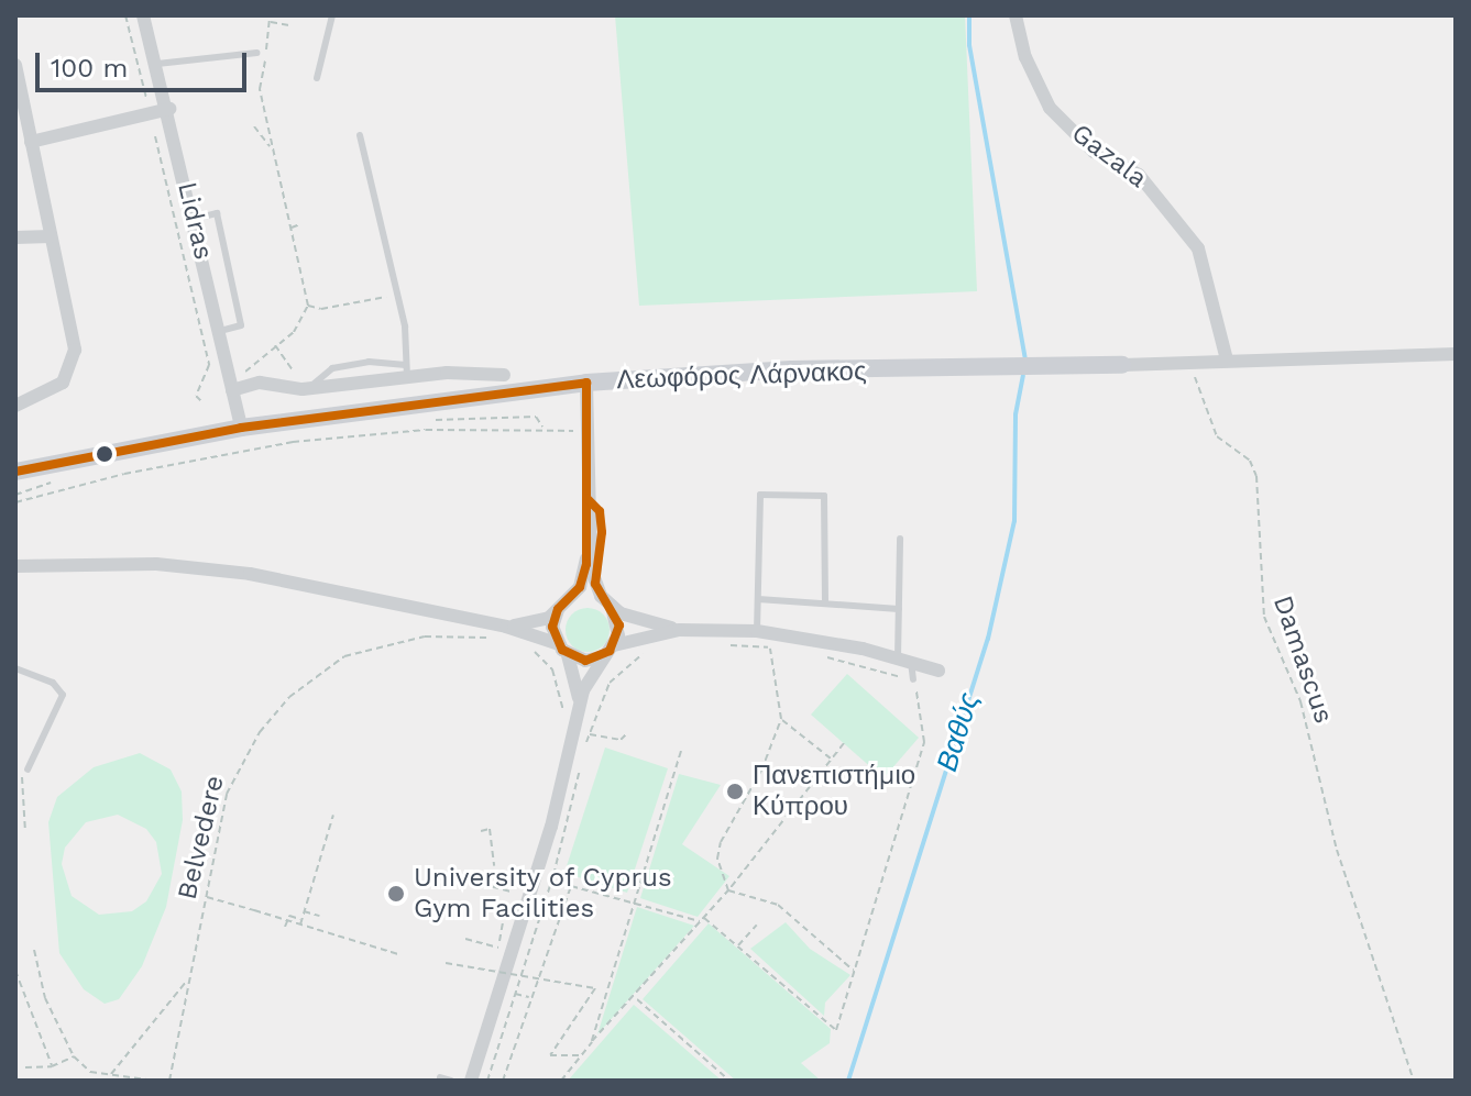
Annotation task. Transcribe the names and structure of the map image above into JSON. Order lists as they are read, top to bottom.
{
  "streets": {
    "main road": ["Λεωφόρος Λάρνακος"],
    "street": ["Gazala", "Lidras"],
    "path": ["Damascus", "Belvedere"]
  },
  "crossings": [
    ["Lidras", "Λεωφόρος Λάρνακος"],
    ["Λεωφόρος Λάρνακος", "Damascus"]
  ],
  "water": ["Βαθύς"],
  "places": ["Πανεπιστήμιο Κύπρου", "University of Cyprus Gym Facilities"],
  "scale_bar": "100 m"
}
